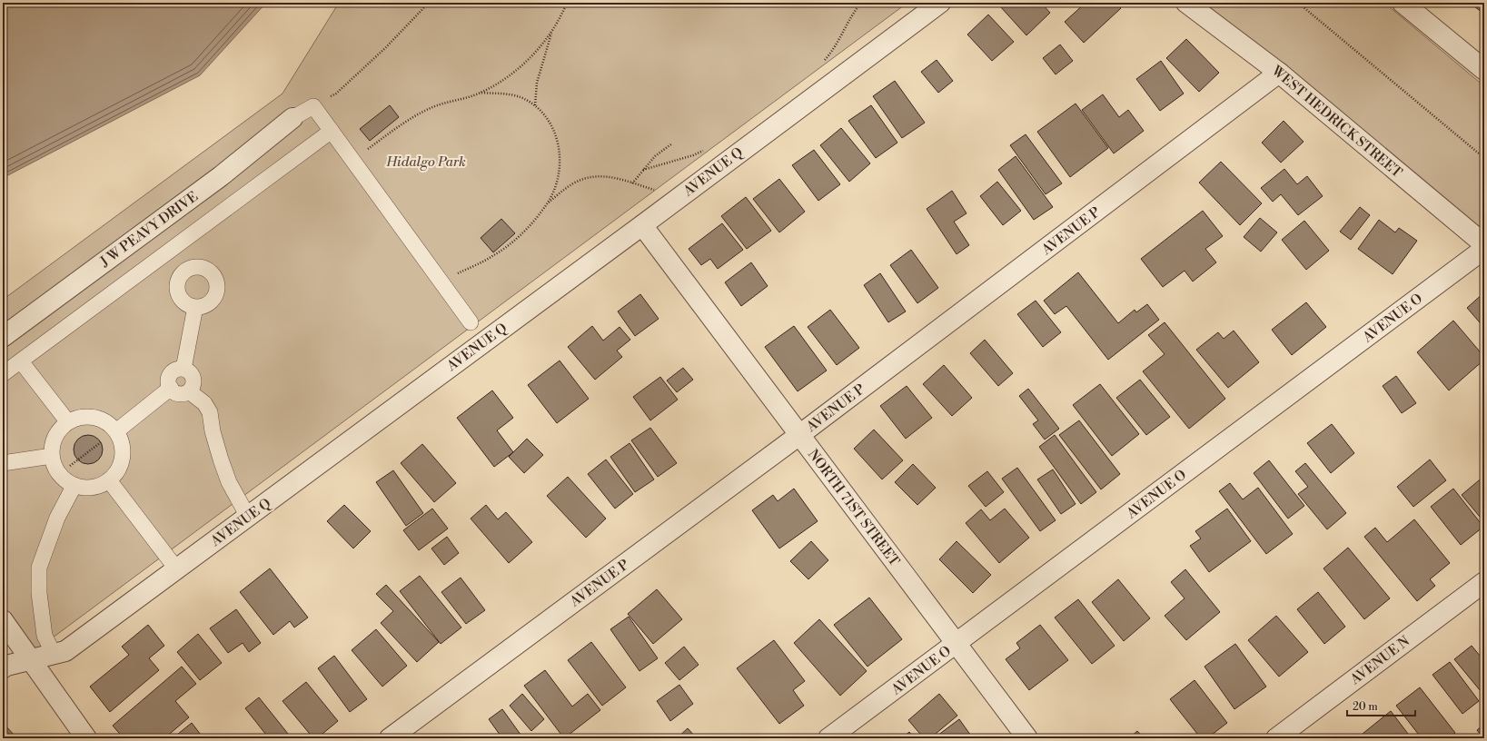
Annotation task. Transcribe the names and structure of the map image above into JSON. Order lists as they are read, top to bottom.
{
  "streets": {
    "street": [
      "WEST HEDRICK STREET",
      "AVENUE Q",
      "J W PEAVY DRIVE",
      "AVENUE P",
      "AVENUE O",
      "NORTH 71ST STREET",
      "AVENUE N"
    ]
  },
  "crossings": [
    ["WEST HEDRICK STREET", "AVENUE P"],
    ["AVENUE Q", "NORTH 71ST STREET"],
    ["AVENUE P", "NORTH 71ST STREET"],
    ["AVENUE O", "NORTH 71ST STREET"]
  ],
  "parks": ["Hidalgo Park"],
  "scale_bar": "20 m"
}
